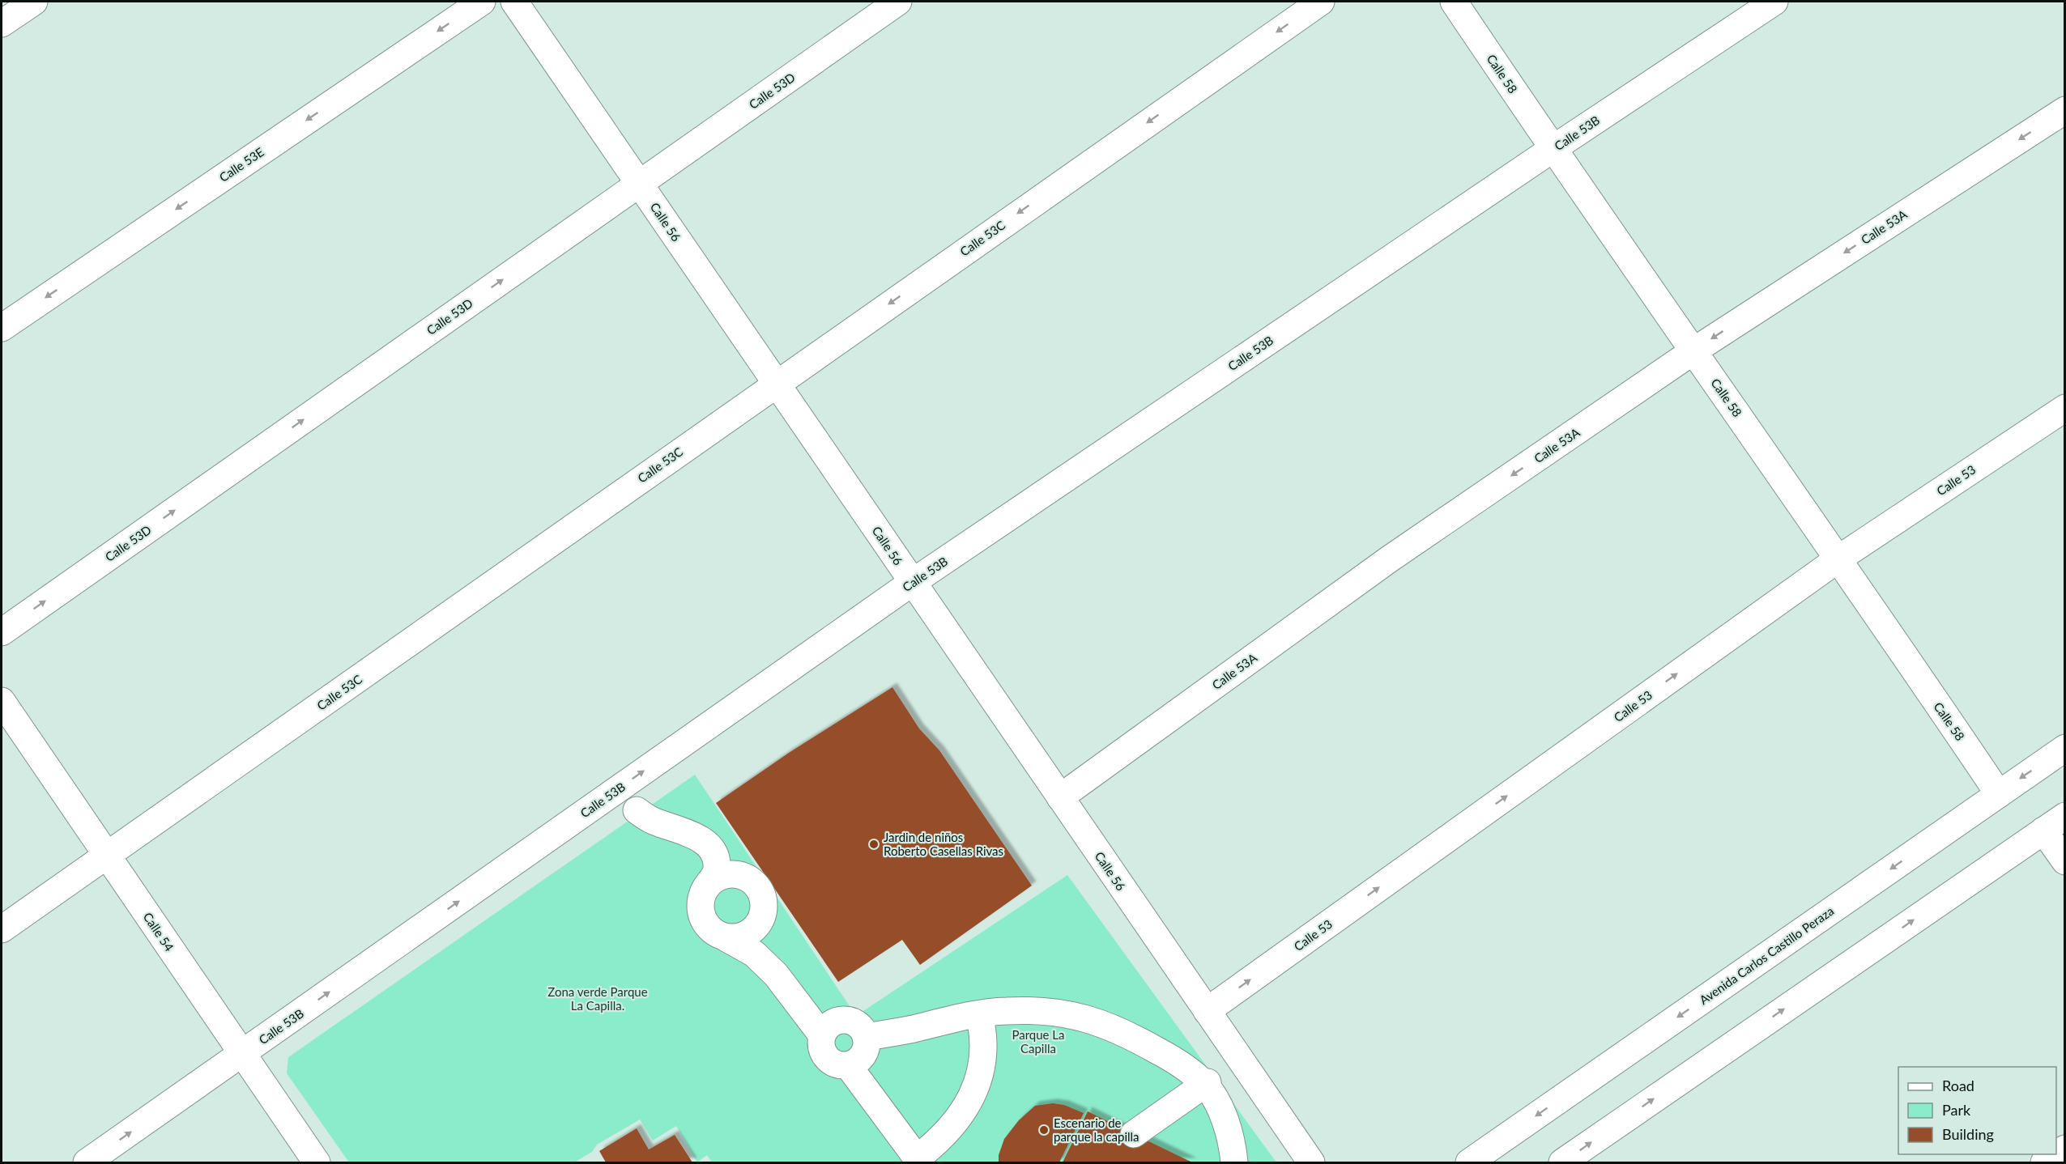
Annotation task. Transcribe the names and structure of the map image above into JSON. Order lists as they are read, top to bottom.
{
  "streets": {
    "street": [
      "Calle 58",
      "Calle 53D",
      "Calle 53B",
      "Calle 53E",
      "Calle 56",
      "Calle 53A",
      "Calle 53C",
      "Calle 53",
      "Calle 54",
      "Avenida Carlos Castillo Peraza"
    ]
  },
  "crossings": [
    ["Calle 58", "Calle 53B"],
    ["Calle 58", "Calle 53A"],
    ["Calle 58", "Calle 53"],
    ["Calle 58", "Avenida Carlos Castillo Peraza"],
    ["Calle 53D", "Calle 56"],
    ["Calle 53B", "Calle 56"],
    ["Calle 53B", "Calle 54"],
    ["Calle 56", "Calle 53A"],
    ["Calle 56", "Calle 53C"],
    ["Calle 56", "Calle 53"],
    ["Calle 53C", "Calle 54"]
  ],
  "one_way": [
    "Calle 53D",
    "Calle 53B",
    "Calle 53E",
    "Calle 53A",
    "Calle 53C",
    "Calle 53"
  ],
  "parks": ["Zona verde Parque La Capilla.", "Parque La Capilla"],
  "places": ["Jardin de niños Roberto Casellas Rivas", "Escenario de parque la capilla"],
  "legend": ["Road", "Park", "Building"]
}
